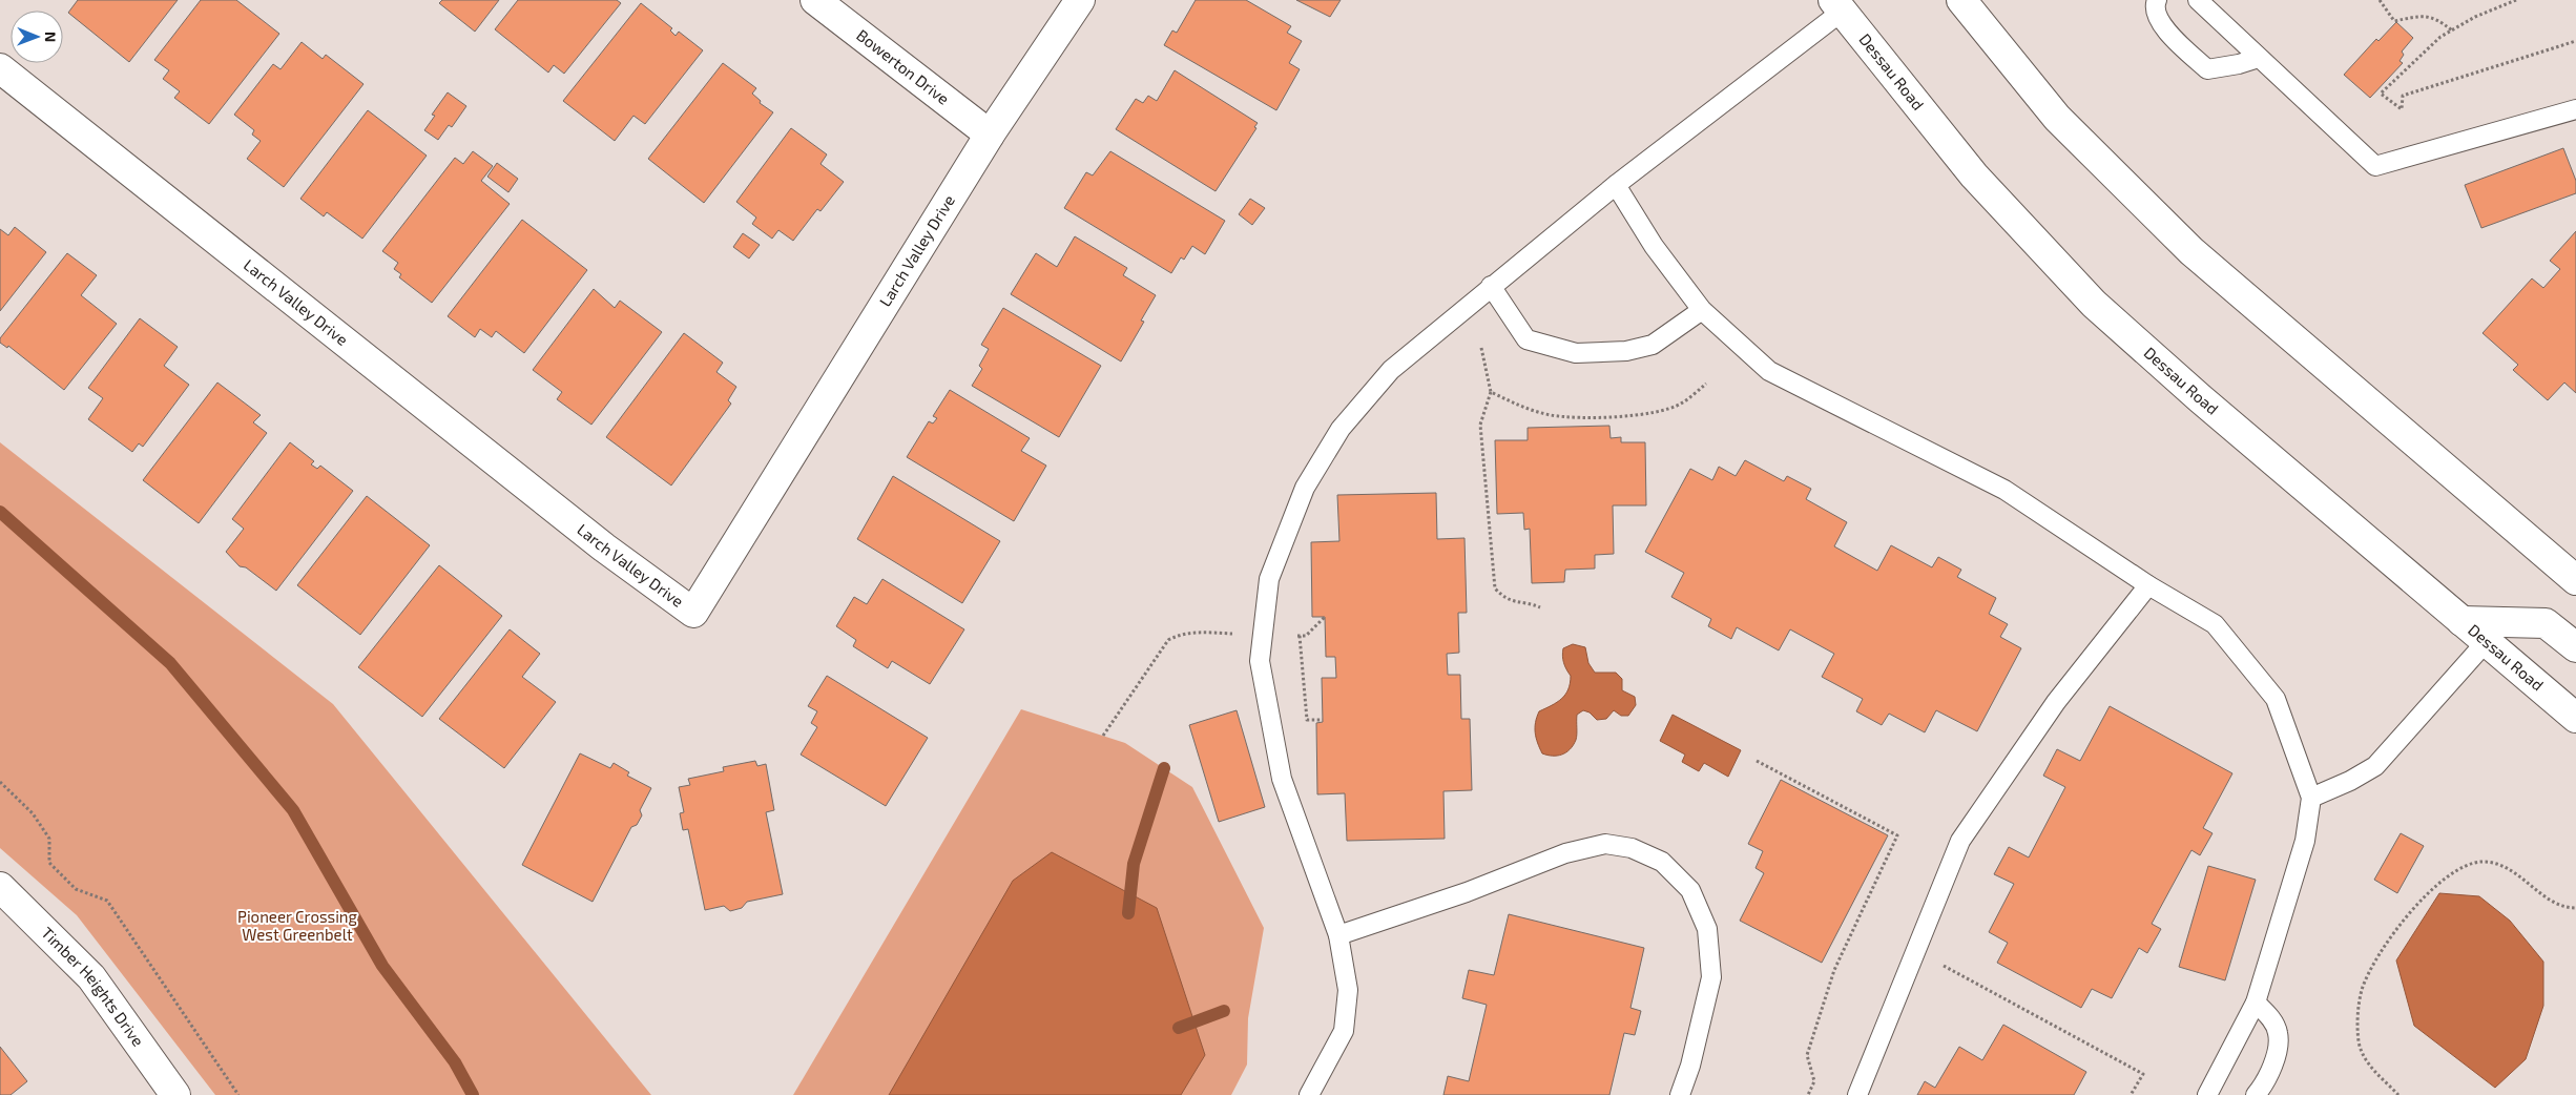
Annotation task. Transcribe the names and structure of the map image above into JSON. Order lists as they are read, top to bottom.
{
  "streets": {
    "street": [
      "Bowerton Drive",
      "Dessau Road",
      "Larch Valley Drive",
      "Timber Heights Drive"
    ]
  },
  "crossings": [
    ["Bowerton Drive", "Larch Valley Drive"]
  ],
  "parks": ["Pioneer Crossing West Greenbelt"],
  "north": "right"
}
